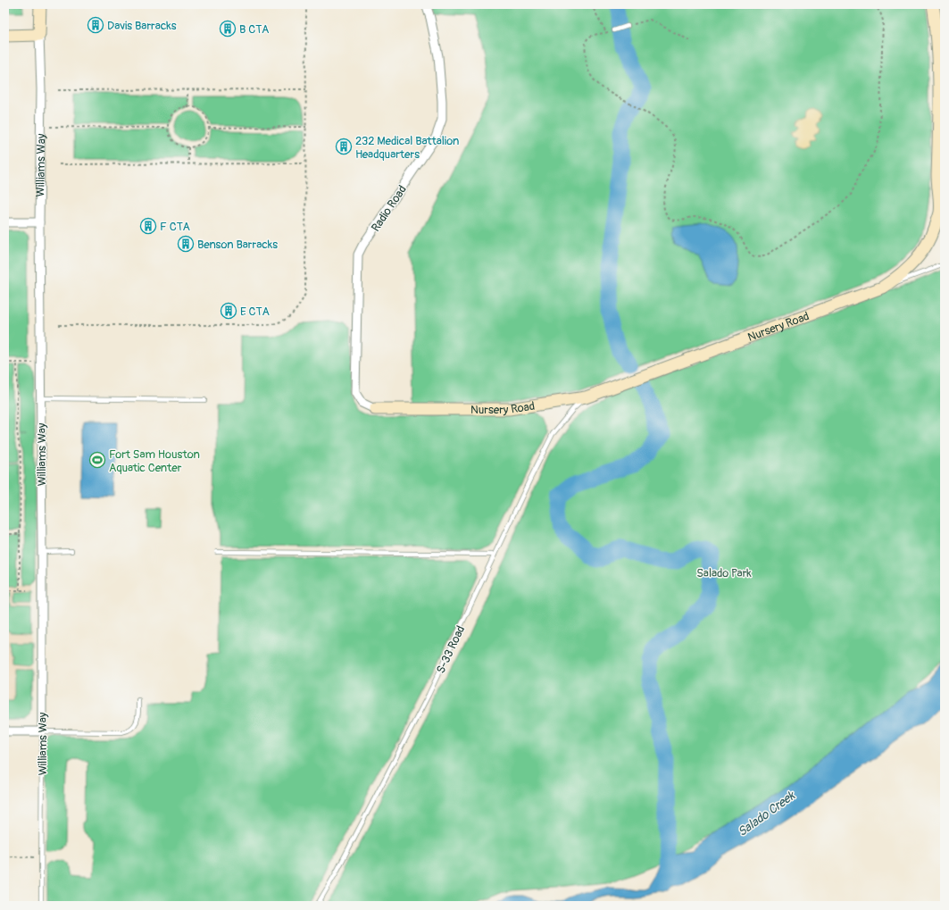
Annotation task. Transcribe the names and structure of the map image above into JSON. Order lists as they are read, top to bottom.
{
  "streets": {
    "street": ["Williams Way", "Radio Road", "Nursery Road"],
    "lane": ["S-33 Road"]
  },
  "crossings": [
    ["Radio Road", "Nursery Road"],
    ["Nursery Road", "S-33 Road"]
  ],
  "water": ["Salado Creek"],
  "parks": ["Salado Park"],
  "places": {
    "building": [
      "Davis Barracks",
      "B CTA",
      "232 Medical Battalion Headquarters",
      "F CTA",
      "Benson Barracks",
      "E CTA"
    ],
    "sports": ["Fort Sam Houston Aquatic Center"]
  }
}
